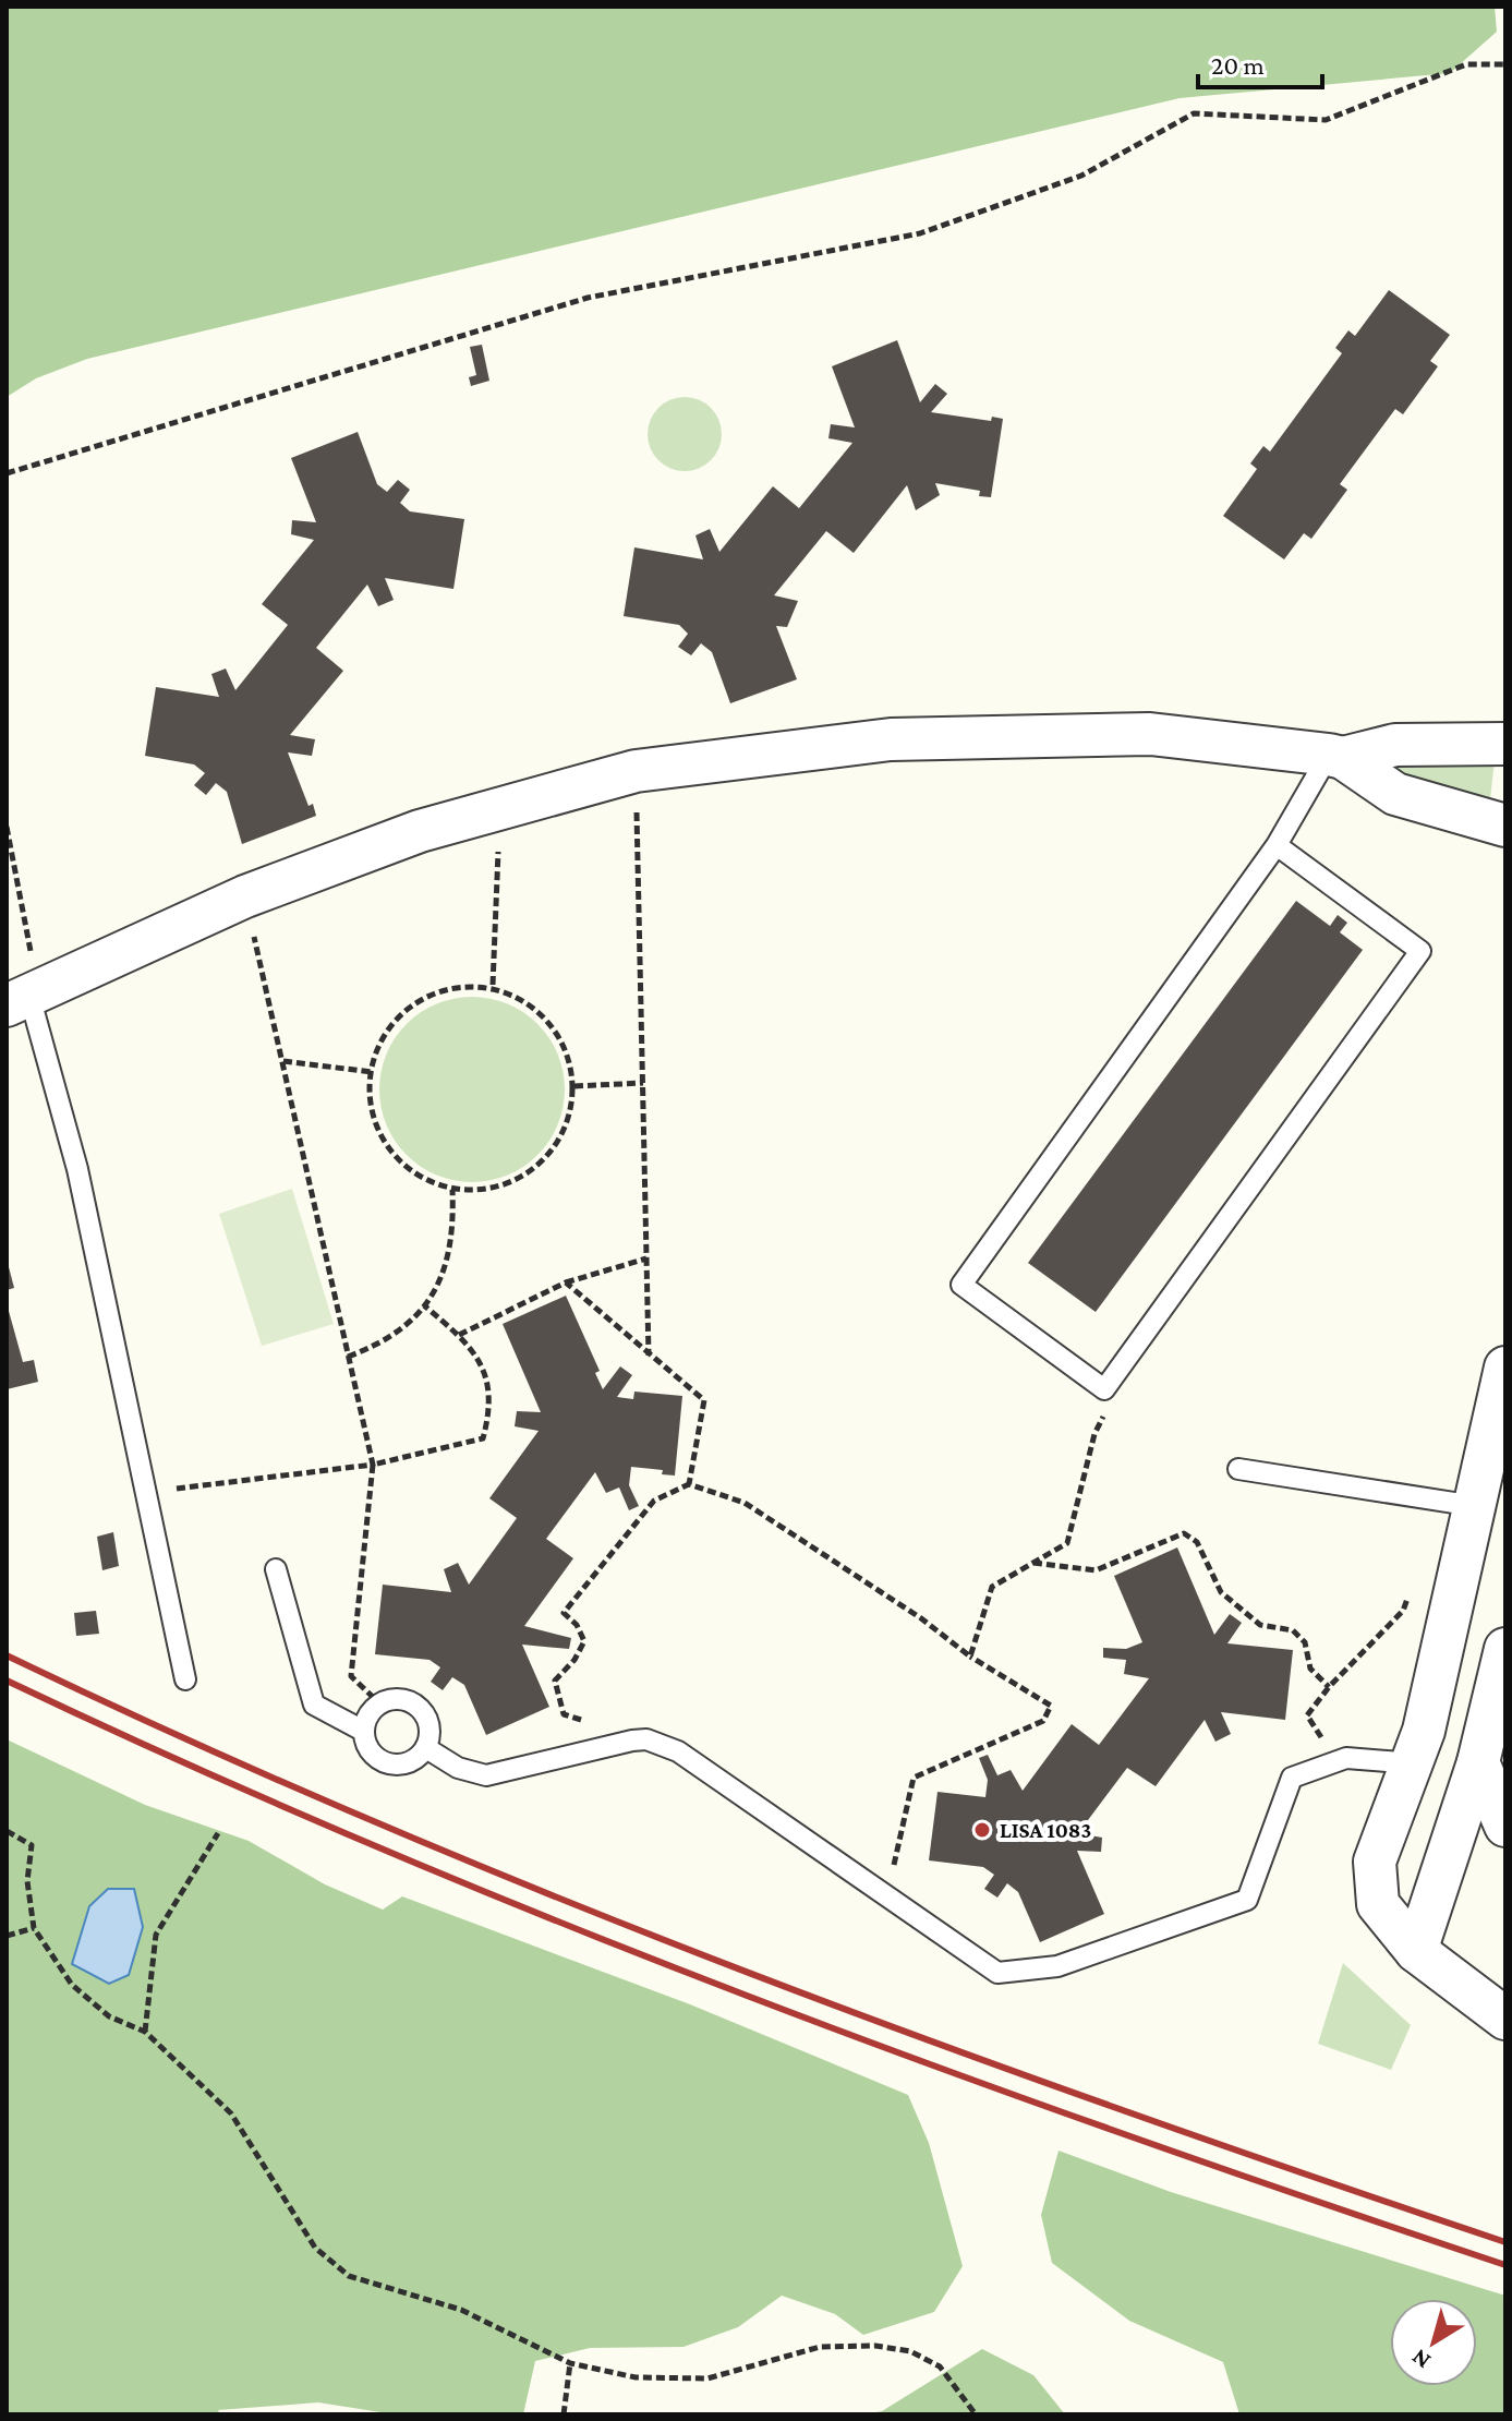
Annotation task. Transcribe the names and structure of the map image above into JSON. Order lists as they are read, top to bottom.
{
  "places": ["LISA 1083"],
  "scale_bar": "20 m",
  "north": "bottom left"
}
